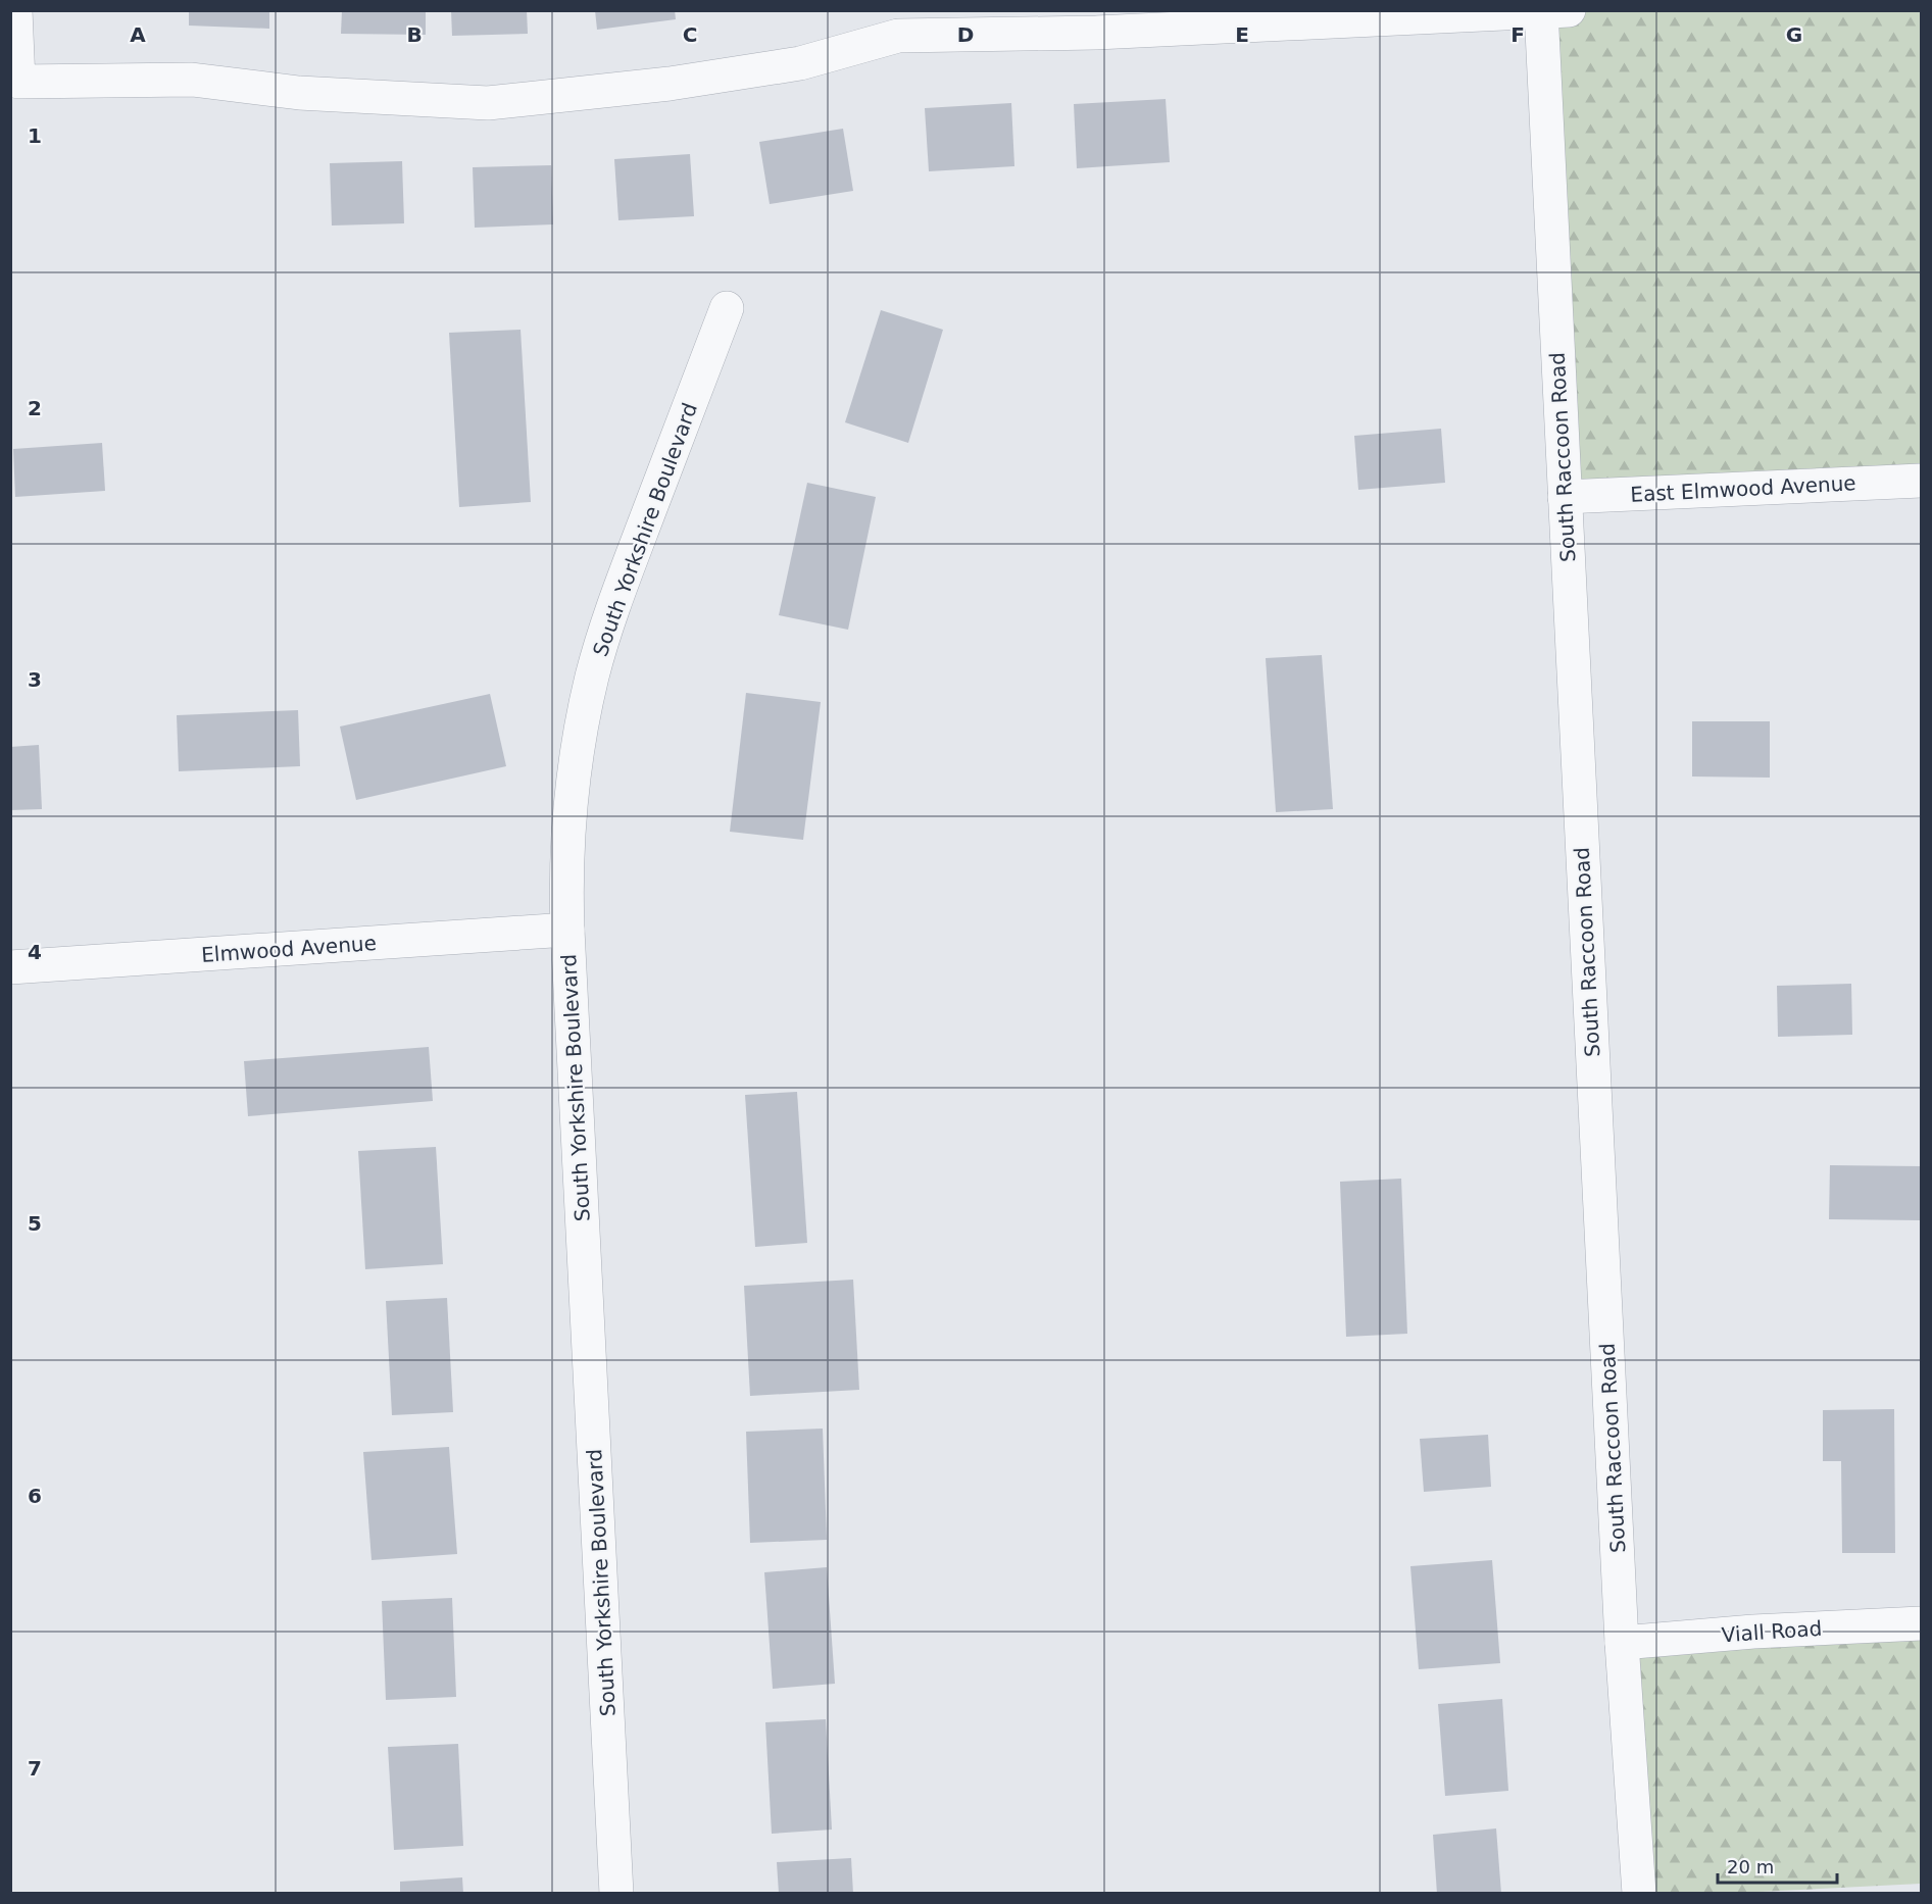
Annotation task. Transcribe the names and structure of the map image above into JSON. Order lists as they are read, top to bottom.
{
  "streets": {
    "street": [
      "South Raccoon Road",
      "East Elmwood Avenue",
      "South Yorkshire Boulevard",
      "Elmwood Avenue",
      "Viall Road"
    ]
  },
  "crossings": [
    ["South Raccoon Road", "East Elmwood Avenue"],
    ["South Raccoon Road", "Viall Road"],
    ["South Yorkshire Boulevard", "Elmwood Avenue"]
  ],
  "scale_bar": "20 m",
  "grid": {
    "columns": [
      "A",
      "B",
      "C",
      "D",
      "E",
      "F",
      "G"
    ],
    "rows": [
      "1",
      "2",
      "3",
      "4",
      "5",
      "6",
      "7"
    ]
  }
}
